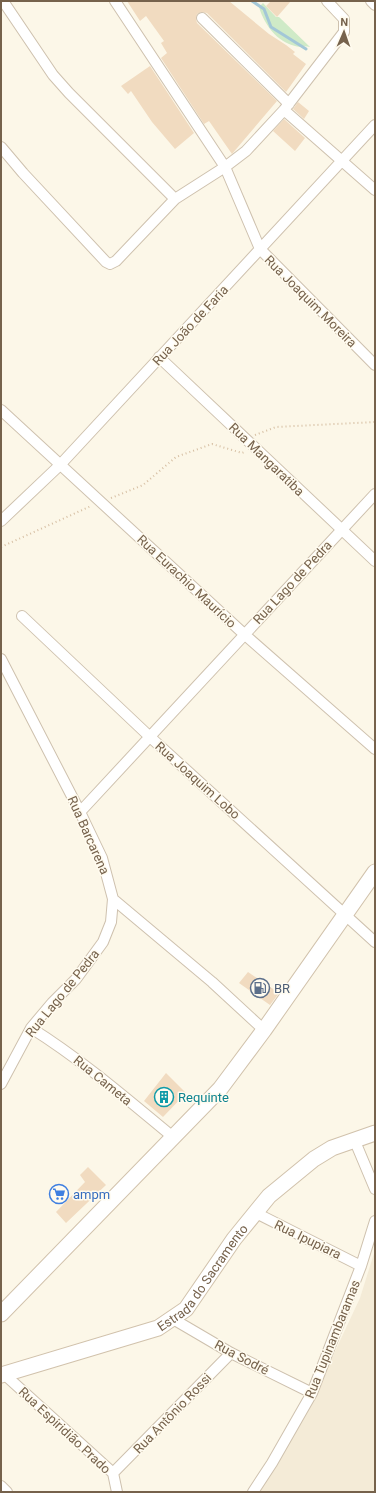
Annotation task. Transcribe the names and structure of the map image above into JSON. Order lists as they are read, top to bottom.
{
  "streets": {
    "main road": ["Estrada do Sacramento"],
    "street": [
      "Rua Joaquim Moreira",
      "Rua João de Faria",
      "Rua Mangaratiba",
      "Rua Eurachio Maurício",
      "Rua Lago de Pedra",
      "Rua Joaquim Lobo",
      "Rua Barcarena",
      "Rua Cameta",
      "Rua Ipupiara",
      "Rua Tupinambaramas",
      "Rua Sodré",
      "Rua Antônio Rossi",
      "Rua Espiridião Prado"
    ]
  },
  "crossings": [
    ["Rua Joaquim Moreira", "Rua João de Faria"],
    ["Rua João de Faria", "Rua Mangaratiba"],
    ["Rua João de Faria", "Rua Eurachio Maurício"],
    ["Rua Mangaratiba", "Rua Lago de Pedra"],
    ["Rua Eurachio Maurício", "Rua Lago de Pedra"],
    ["Rua Lago de Pedra", "Rua Joaquim Lobo"],
    ["Rua Lago de Pedra", "Rua Barcarena"],
    ["Rua Lago de Pedra", "Rua Cameta"],
    ["Rua Ipupiara", "Estrada do Sacramento"],
    ["Rua Ipupiara", "Rua Tupinambaramas"],
    ["Estrada do Sacramento", "Rua Sodré"],
    ["Estrada do Sacramento", "Rua Espiridião Prado"],
    ["Rua Tupinambaramas", "Rua Sodré"],
    ["Rua Sodré", "Rua Antônio Rossi"],
    ["Rua Antônio Rossi", "Rua Espiridião Prado"]
  ],
  "places": {
    "fuel station": ["BR"],
    "building": ["Requinte"],
    "supermarket": ["ampm"]
  },
  "north": "top"
}
